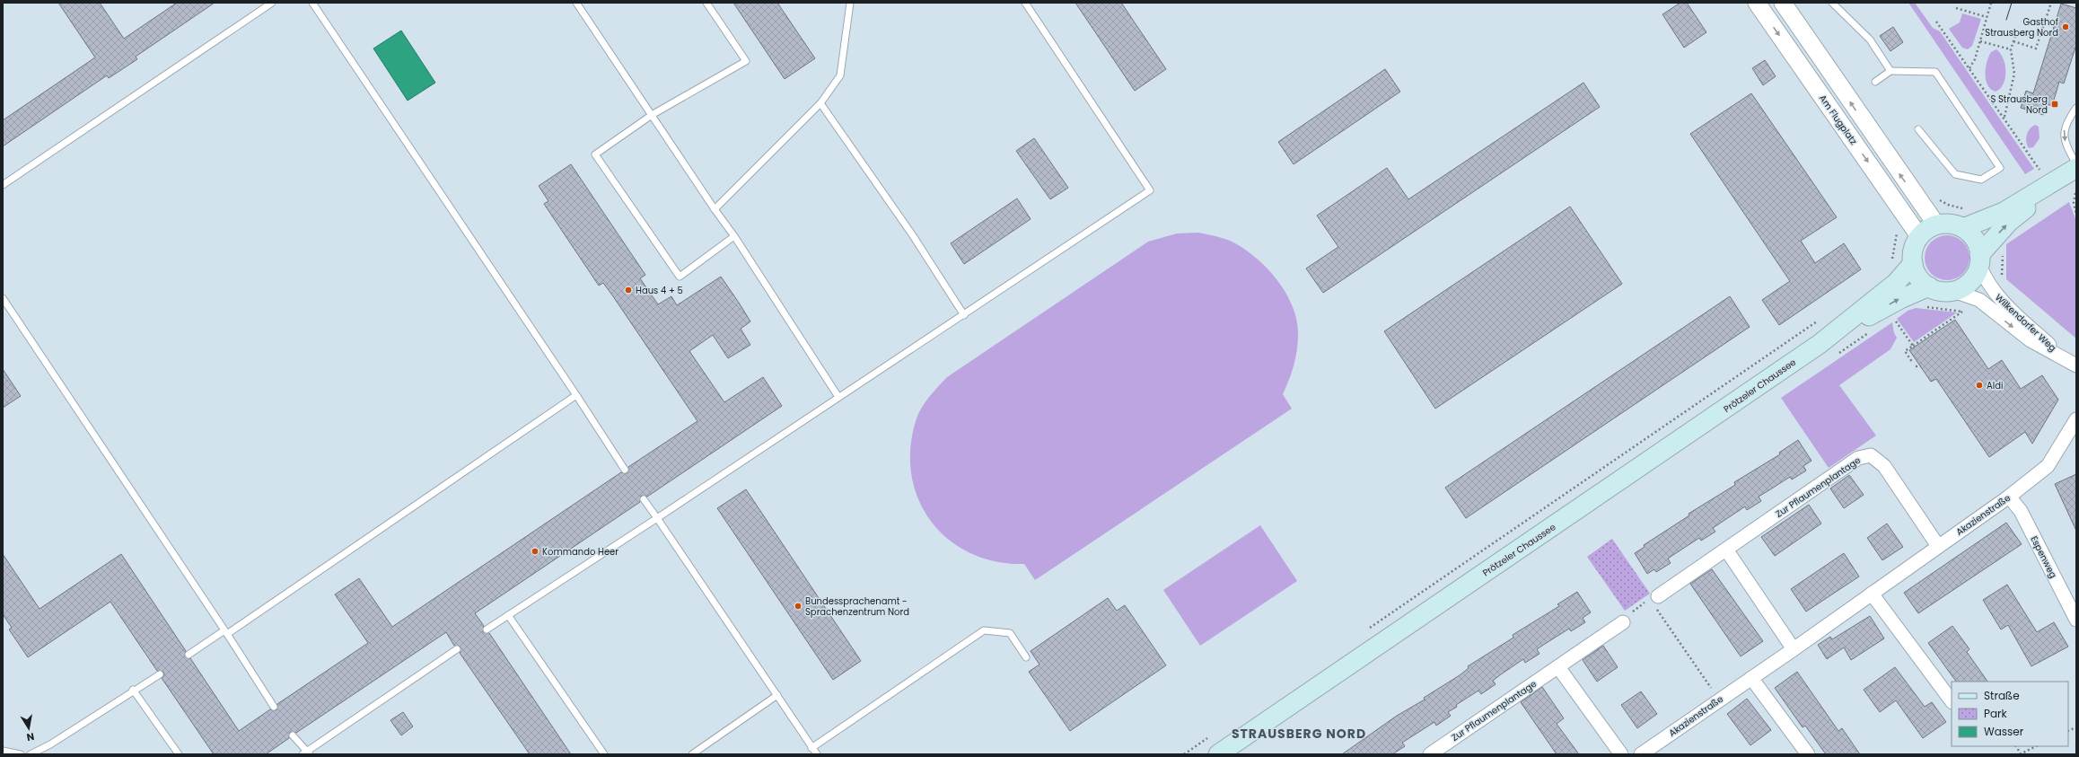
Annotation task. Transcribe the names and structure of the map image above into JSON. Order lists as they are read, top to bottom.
{
  "streets": {
    "main road": ["Prötzeler Chaussee"],
    "street": [
      "Am Flugplatz",
      "Wilkendorfer Weg",
      "Zur Pflaumenplantage",
      "Akazienstraße",
      "Espenweg"
    ]
  },
  "crossings": [
    ["Am Flugplatz", "Wilkendorfer Weg"],
    ["Am Flugplatz", "Prötzeler Chaussee"],
    ["Wilkendorfer Weg", "Prötzeler Chaussee"],
    ["Zur Pflaumenplantage", "Akazienstraße"],
    ["Akazienstraße", "Espenweg"]
  ],
  "districts": ["STRAUSBERG NORD"],
  "places": {
    "other": [
      "Gasthof Strausberg Nord",
      "Haus 4 + 5",
      "Aldi",
      "Kommando Heer",
      "Bundessprachenamt - Sprachenzentrum Nord"
    ],
    "transit": ["S Strausberg Nord"]
  },
  "legend": ["Straße", "Park", "Wasser"],
  "north": "bottom"
}
